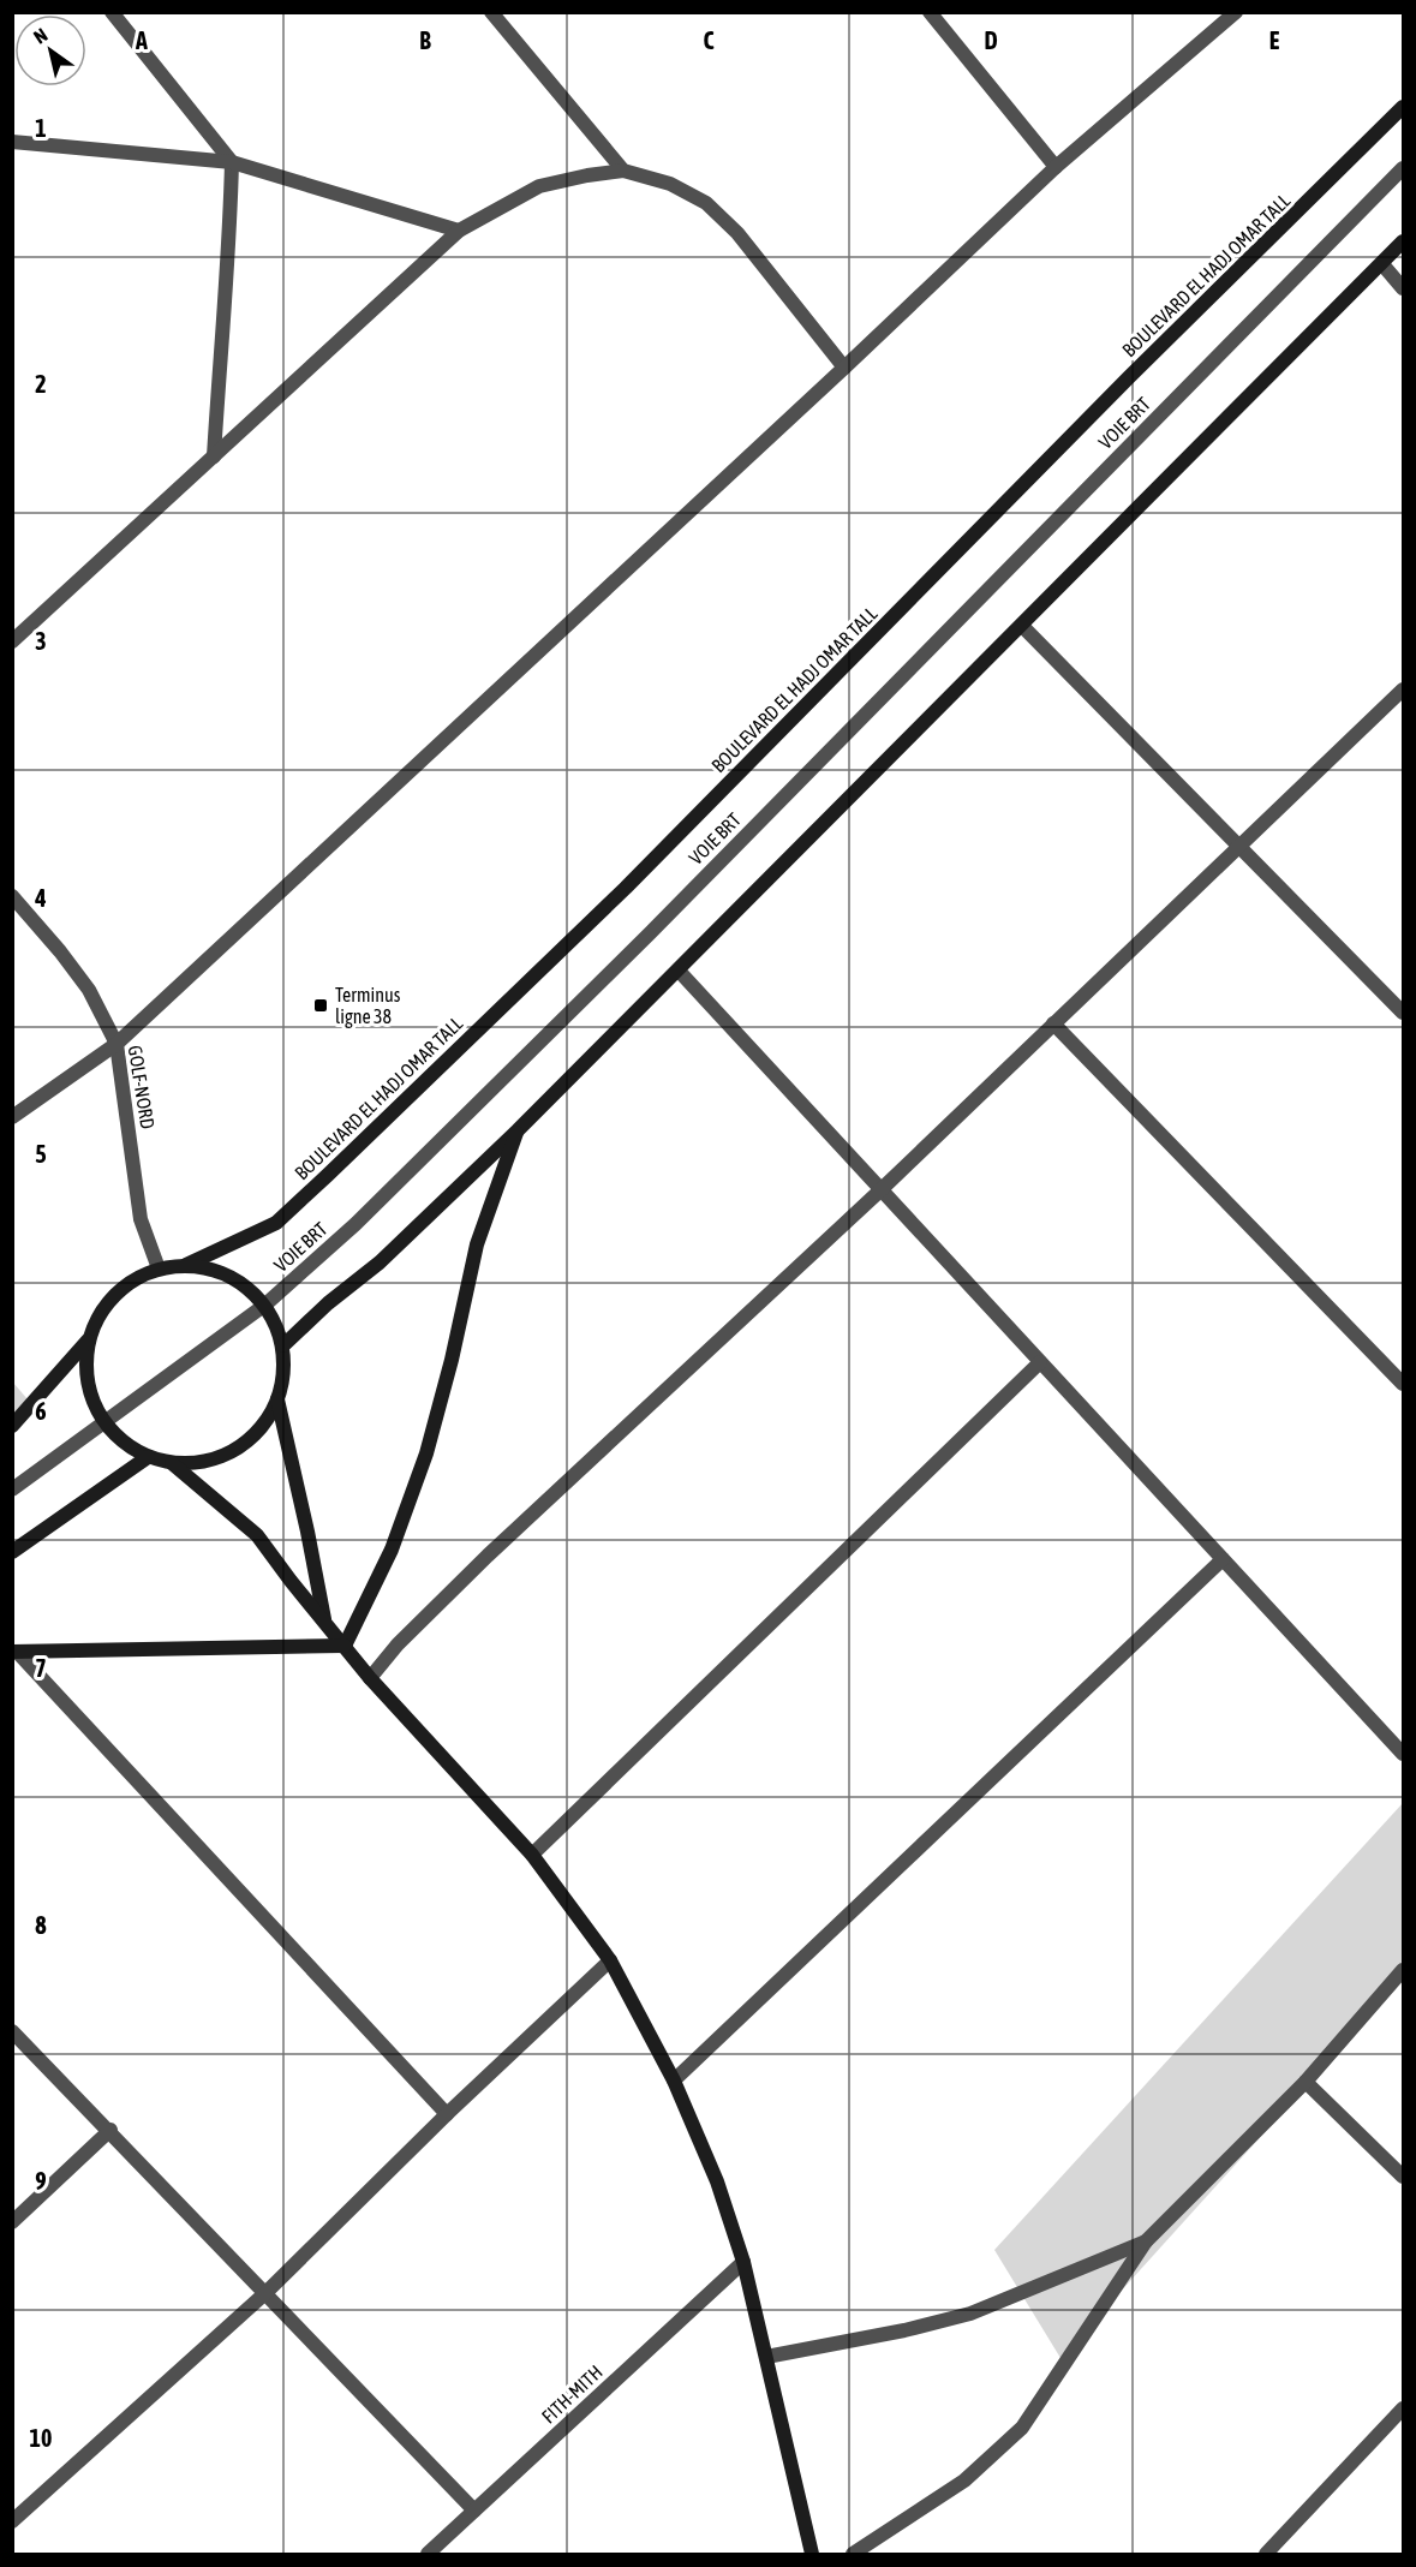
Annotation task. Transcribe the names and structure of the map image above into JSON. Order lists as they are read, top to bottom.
{
  "streets": {
    "main road": ["BOULEVARD EL HADJ OMAR TALL"],
    "street": ["VOIE BRT", "GOLF-NORD", "FITH-MITH"]
  },
  "crossings": [
    ["BOULEVARD EL HADJ OMAR TALL", "VOIE BRT"],
    ["BOULEVARD EL HADJ OMAR TALL", "GOLF-NORD"]
  ],
  "places": {
    "transit": ["Terminus ligne 38"]
  },
  "north": "top left",
  "grid": {
    "columns": [
      "A",
      "B",
      "C",
      "D",
      "E"
    ],
    "rows": [
      "1",
      "2",
      "3",
      "4",
      "5",
      "6",
      "7",
      "8",
      "9",
      "10"
    ]
  }
}
